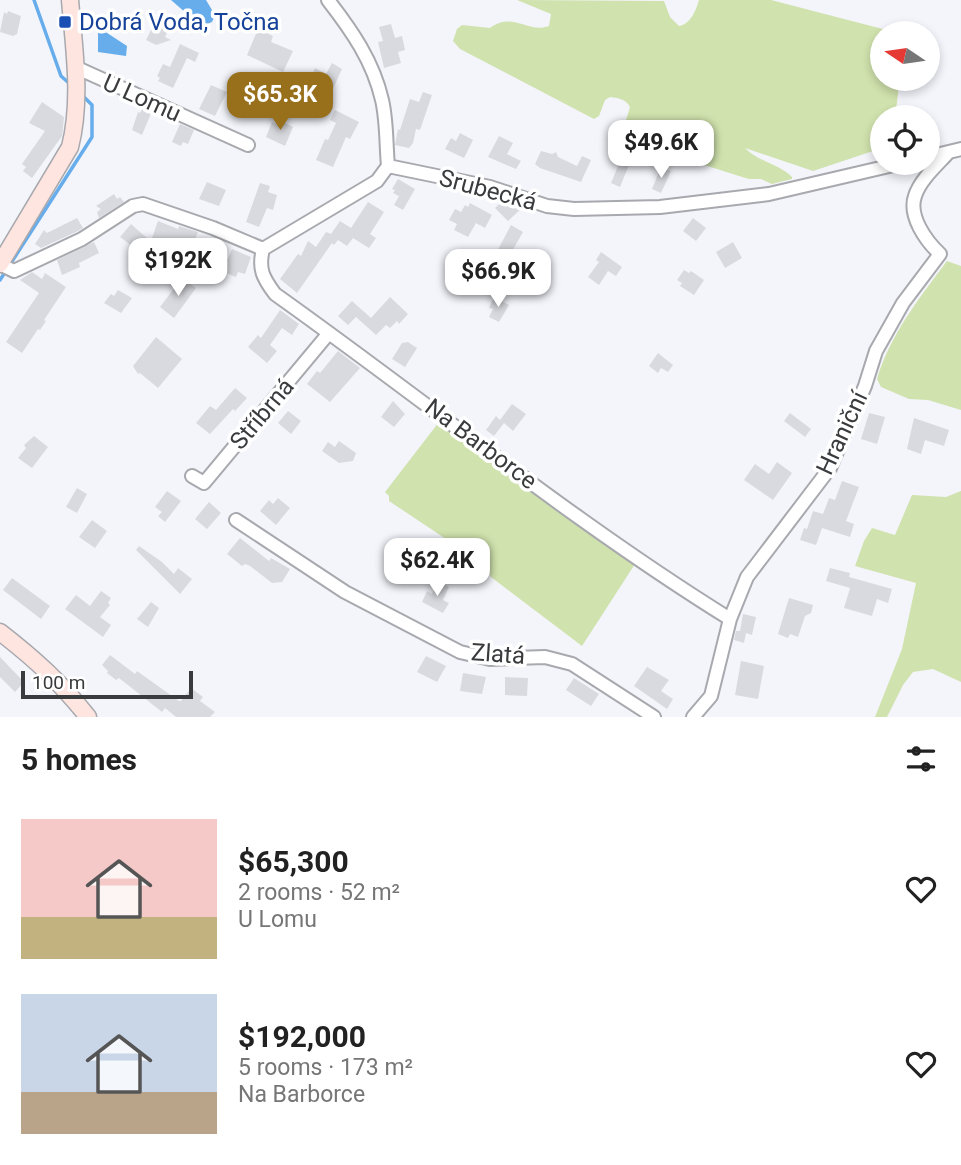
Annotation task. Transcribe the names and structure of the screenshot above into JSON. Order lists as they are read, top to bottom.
{
  "streets": {
    "street": [
      "U Lomu",
      "Srubecká",
      "Stříbrná",
      "Hraniční",
      "Na Barborce",
      "Zlatá"
    ]
  },
  "crossings": [
    ["Stříbrná", "Na Barborce"],
    ["Hraniční", "Na Barborce"]
  ],
  "places": {
    "transit": ["Dobrá Voda, Točna"]
  },
  "scale_bar": "100 m",
  "north": "left",
  "page": {
    "price": [
      "$65.3K",
      "$49.6K",
      "$192K",
      "$66.9K",
      "$62.4K"
    ],
    "scale": "100 m",
    "heading": "5 homes",
    "list": [
      {
        "name": "$65,300",
        "note": "2 rooms · 52 m² · U Lomu"
      },
      {
        "name": "$192,000",
        "note": "5 rooms · 173 m² · Na Barborce"
      }
    ]
  }
}
